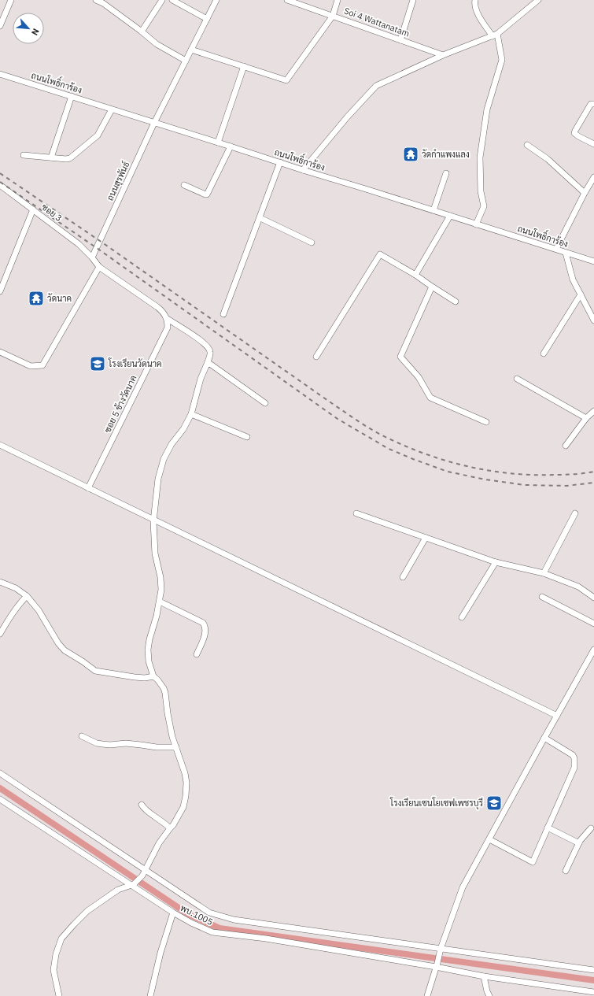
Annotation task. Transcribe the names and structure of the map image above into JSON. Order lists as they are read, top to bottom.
{
  "streets": {
    "street": [
      "Soi 4 Wattanatam",
      "ถนนโพธิ์การ้อง",
      "ถนนสุรพันธ์",
      "ซอย 3",
      "ซอย 5 ข้างวัดนาค",
      "พบ.1005"
    ]
  },
  "crossings": [
    ["ถนนโพธิ์การ้อง", "ถนนสุรพันธ์"],
    ["ถนนสุรพันธ์", "ซอย 3"]
  ],
  "places": {
    "temple": ["วัดกำแพงแลง", "วัดนาค"],
    "school or university": ["โรงเรียนวัดนาค", "โรงเรียนเซนโยเซฟเพชรบุรี"]
  },
  "north": "bottom right"
}
